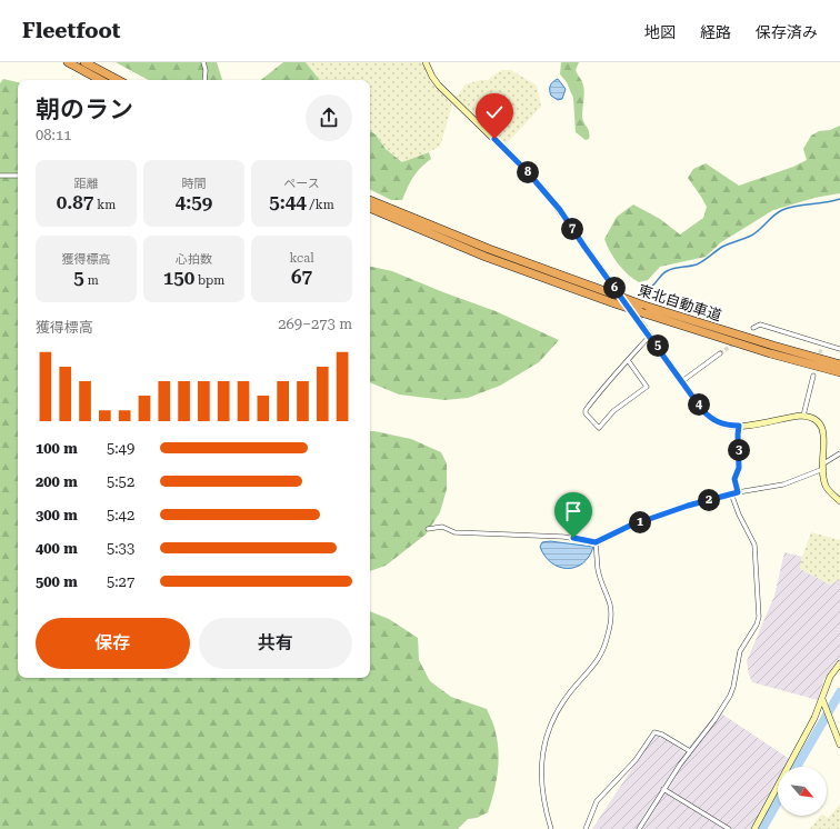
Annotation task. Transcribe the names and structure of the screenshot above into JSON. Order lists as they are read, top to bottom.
{
  "streets": {
    "highway": ["東北自動車道"]
  },
  "north": "bottom right",
  "page": {
    "header": "Fleetfoot",
    "nav": ["地図", "経路", "保存済み"],
    "heading": ["朝のラン", "08:11"],
    "stats": [
      ["距離", "0.87 km"],
      ["時間", "4:59"],
      ["ペース", "5:44 /km"],
      ["獲得標高", "5 m"],
      ["心拍数", "150 bpm"],
      ["kcal", "67"]
    ],
    "pins": [
      "8",
      "7",
      "6",
      "5",
      "4",
      "3",
      "2",
      "1"
    ],
    "chart": ["獲得標高", "269–273 m"],
    "list": [
      {
        "name": "100 m",
        "note": "5:49"
      },
      {
        "name": "200 m",
        "note": "5:52"
      },
      {
        "name": "300 m",
        "note": "5:42"
      },
      {
        "name": "400 m",
        "note": "5:33"
      },
      {
        "name": "500 m",
        "note": "5:27"
      }
    ],
    "buttons": ["保存", "共有"]
  }
}
